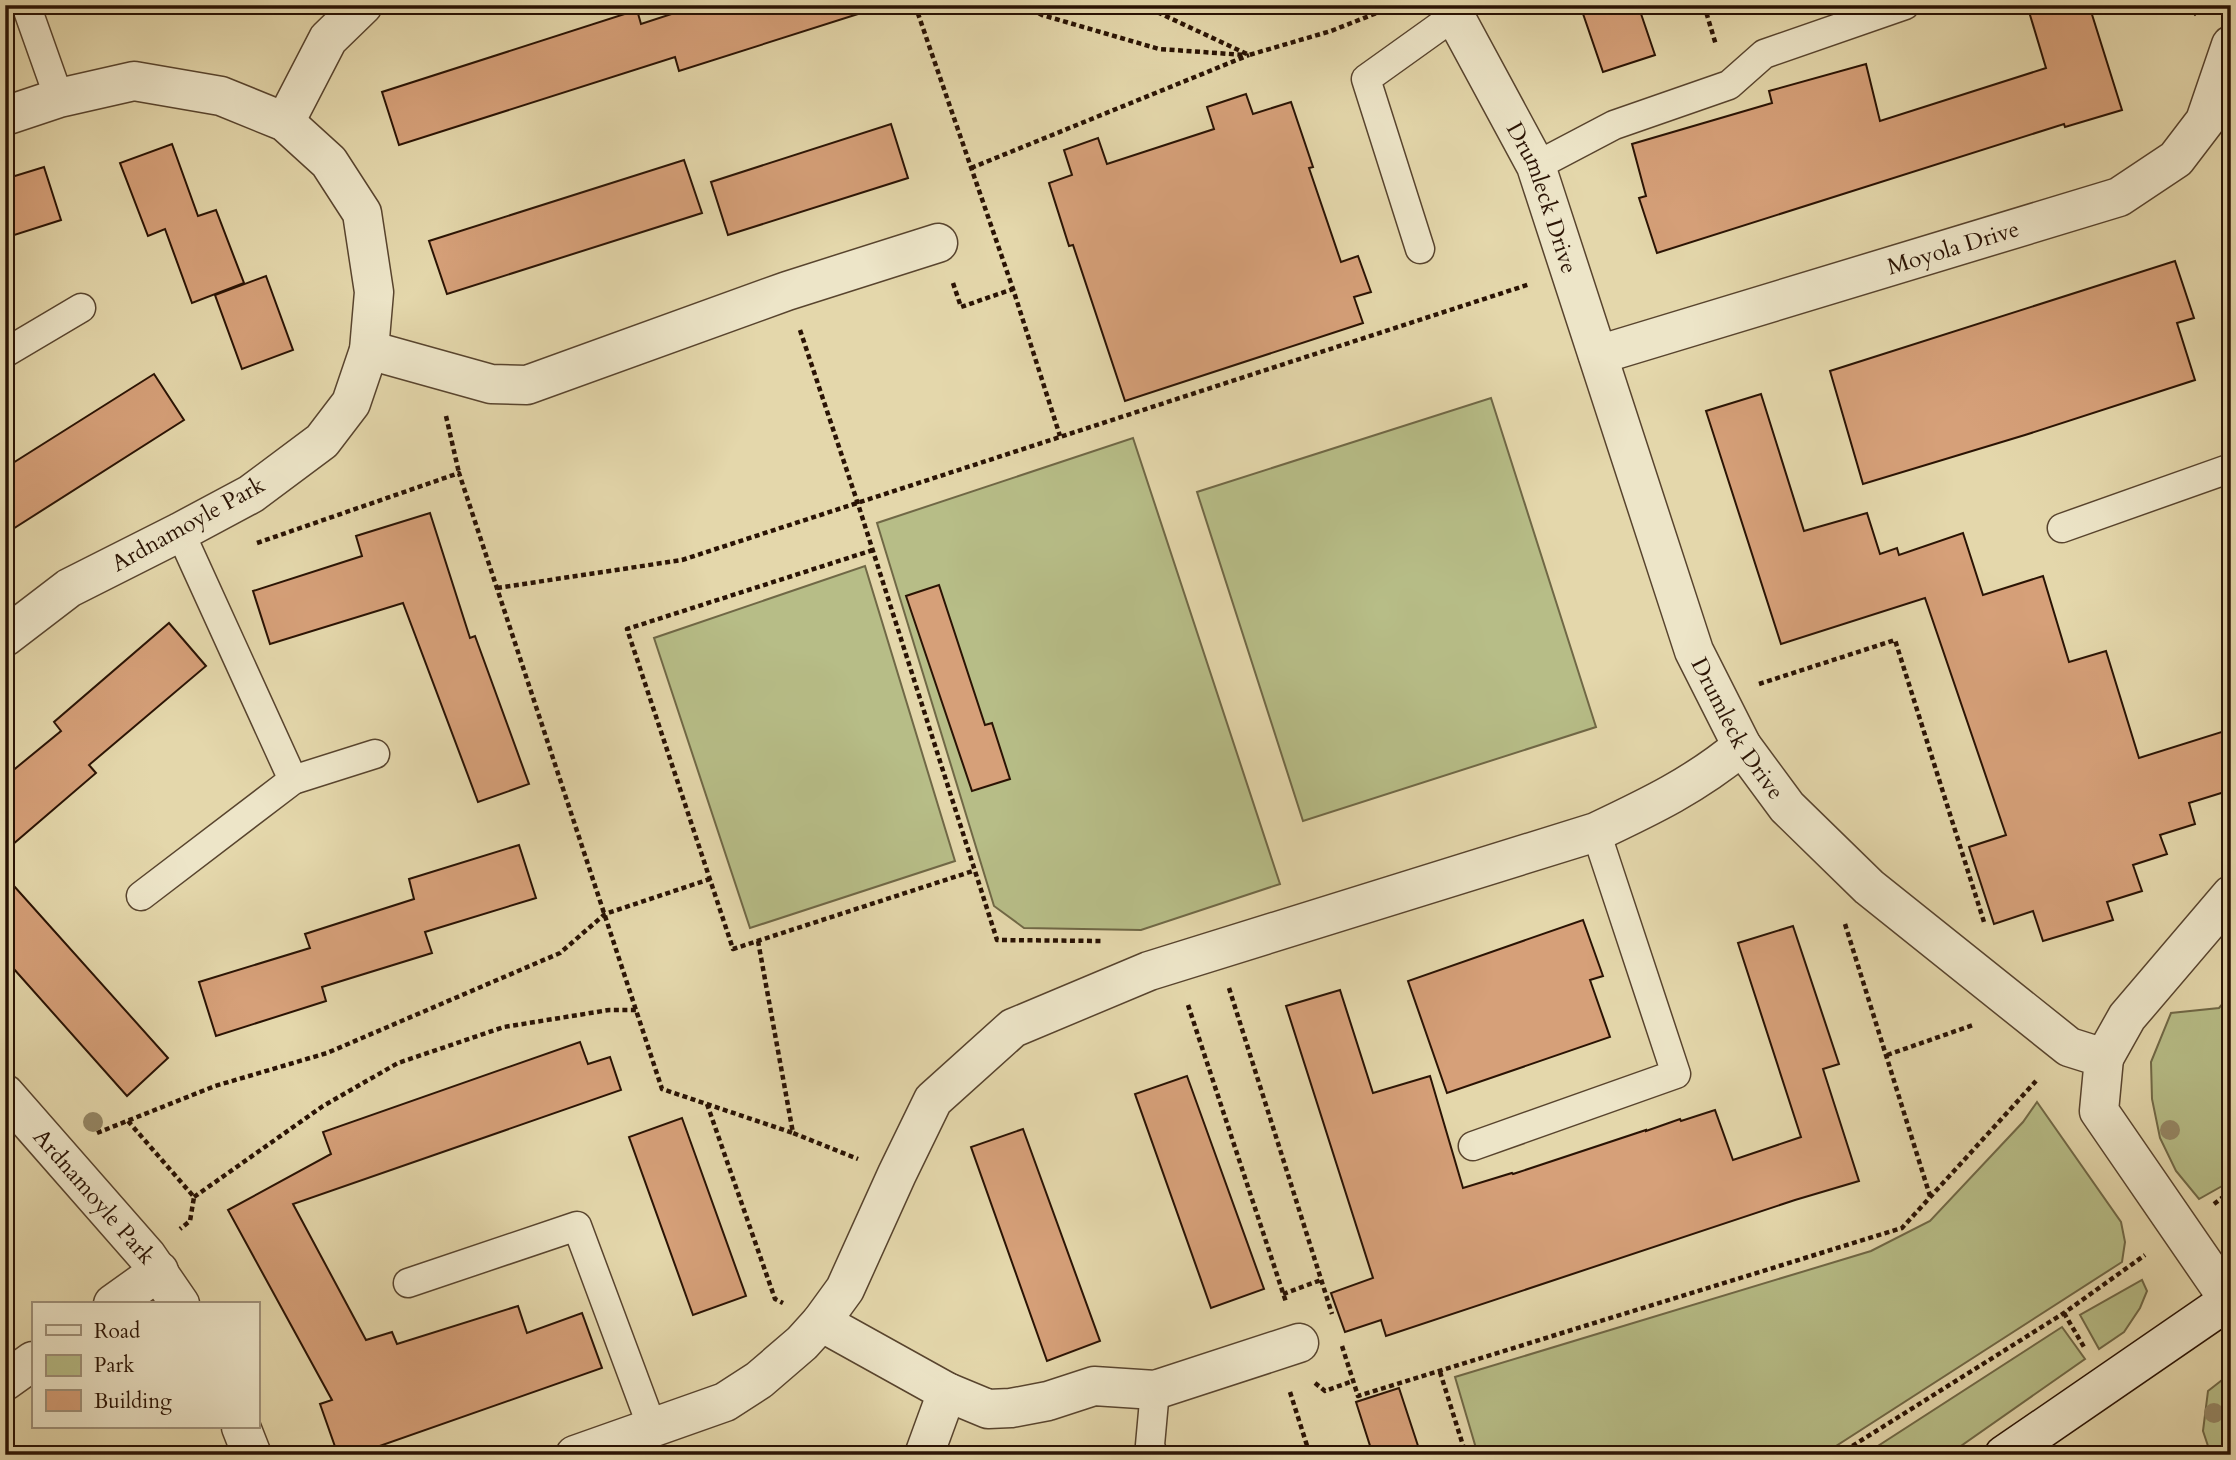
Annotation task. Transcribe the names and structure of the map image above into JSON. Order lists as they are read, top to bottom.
{
  "streets": {
    "street": ["Drumleck Drive", "Moyola Drive", "Ardnamoyle Park"]
  },
  "crossings": [
    ["Drumleck Drive", "Moyola Drive"]
  ],
  "legend": ["Road", "Park", "Building"]
}
